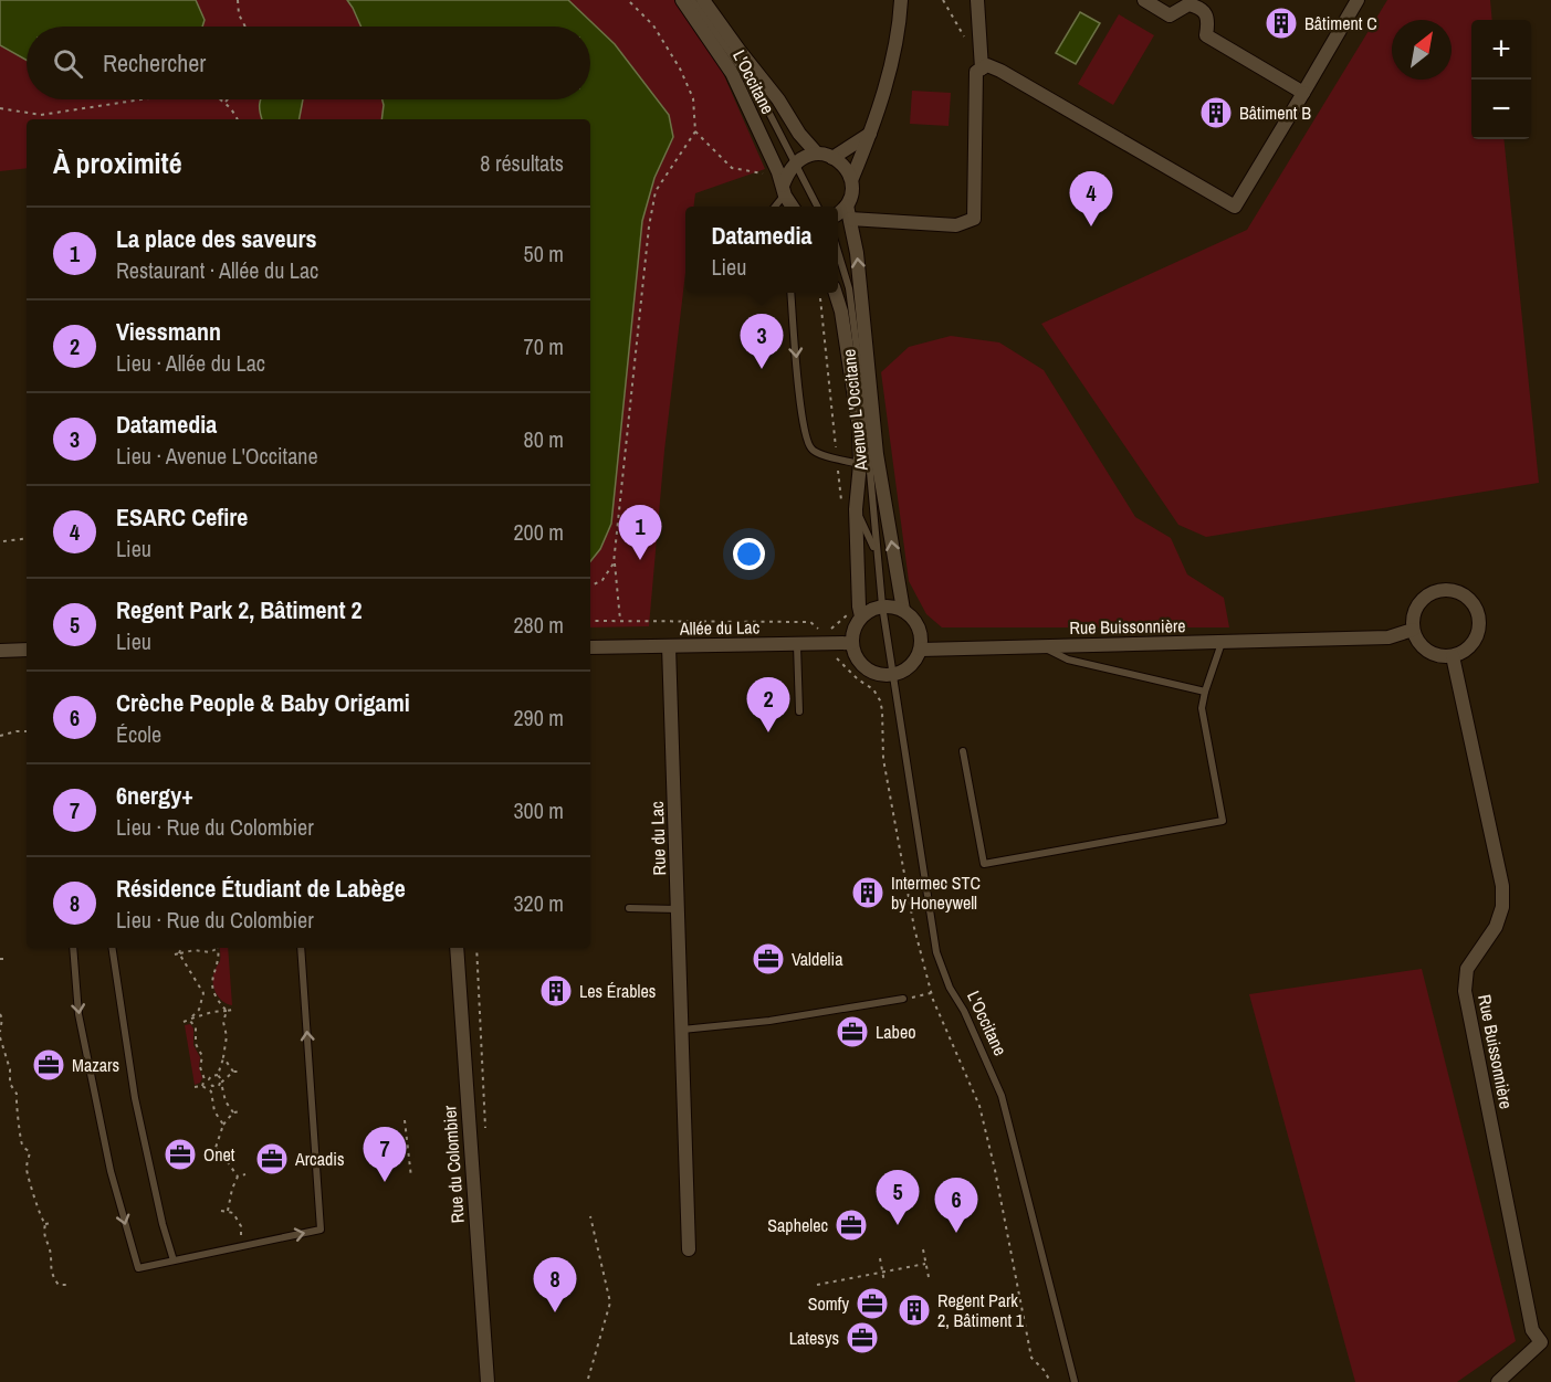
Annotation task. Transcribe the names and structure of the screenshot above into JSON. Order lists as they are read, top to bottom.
{
  "streets": {
    "street": [
      "L'Occitane",
      "Avenue L'Occitane",
      "Rue Buissonnière",
      "Allée du Lac",
      "Rue du Lac",
      "Rue du Colombier"
    ]
  },
  "crossings": [
    ["L'Occitane", "Avenue L'Occitane"],
    ["Allée du Lac", "Rue du Lac"]
  ],
  "places": {
    "building": [
      "Bâtiment C",
      "Bâtiment B",
      "Intermec STC by Honeywell",
      "Les Érables",
      "Regent Park 2, Bâtiment 1"
    ],
    "office": [
      "Valdelia",
      "Labeo",
      "Mazars",
      "Onet",
      "Arcadis",
      "Saphelec",
      "Somfy",
      "Latesys"
    ]
  },
  "north": "top right",
  "page": {
    "map_buttons": ["+", "−"],
    "search": "Rechercher",
    "heading": ["À proximité", "8 résultats"],
    "pins": [
      "4",
      "3",
      "1",
      "2",
      "7",
      "5",
      "6",
      "8"
    ],
    "list": [
      {
        "mark": "1",
        "name": "La place des saveurs",
        "note": "Restaurant · Allée du Lac",
        "value": "50 m"
      },
      {
        "mark": "2",
        "name": "Viessmann",
        "note": "Lieu · Allée du Lac",
        "value": "70 m"
      },
      {
        "mark": "3",
        "name": "Datamedia",
        "note": "Lieu · Avenue L'Occitane",
        "value": "80 m"
      },
      {
        "mark": "4",
        "name": "ESARC Cefire",
        "note": "Lieu",
        "value": "200 m"
      },
      {
        "mark": "5",
        "name": "Regent Park 2, Bâtiment 2",
        "note": "Lieu",
        "value": "280 m"
      },
      {
        "mark": "6",
        "name": "Crèche People & Baby Origami",
        "note": "École",
        "value": "290 m"
      },
      {
        "mark": "7",
        "name": "6nergy+",
        "note": "Lieu · Rue du Colombier",
        "value": "300 m"
      },
      {
        "mark": "8",
        "name": "Résidence Étudiant de Labège",
        "note": "Lieu · Rue du Colombier",
        "value": "320 m"
      }
    ],
    "popup": ["Datamedia", "Lieu"]
  }
}
